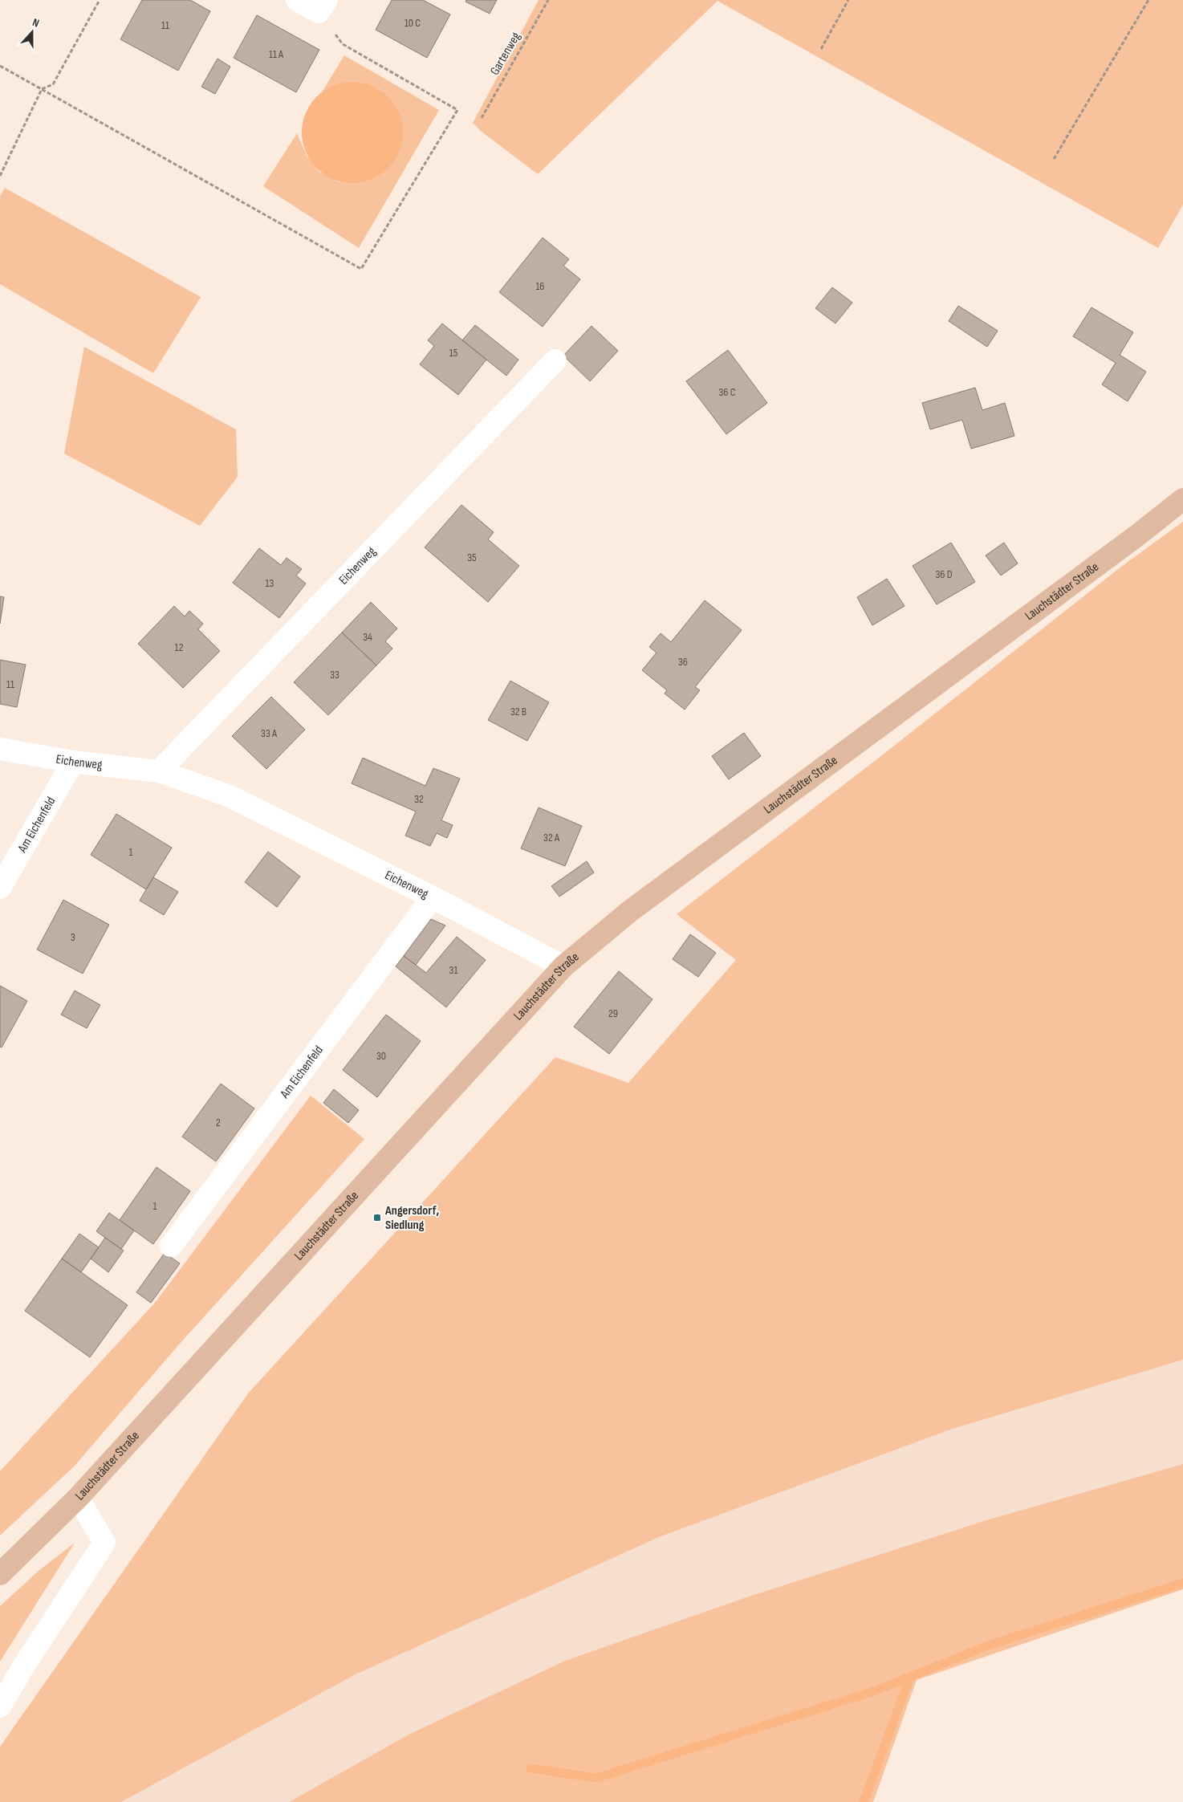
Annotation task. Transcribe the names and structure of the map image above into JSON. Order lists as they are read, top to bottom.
{
  "streets": {
    "main road": ["Lauchstädter Straße"],
    "street": ["Eichenweg", "Am Eichenfeld"],
    "path": ["Gartenweg"]
  },
  "crossings": [
    ["Eichenweg", "Lauchstädter Straße"],
    ["Eichenweg", "Am Eichenfeld"]
  ],
  "places": {
    "transit": ["Angersdorf, Siedlung"]
  },
  "house_numbers": [
    "10 C",
    "11",
    "11 A",
    "16",
    "15",
    "36 C",
    "35",
    "36 D",
    "13",
    "34",
    "12",
    "36",
    "33",
    "11",
    "32 B",
    "33 A",
    "32",
    "32 A",
    "1",
    "3",
    "31",
    "29",
    "30",
    "2",
    "1"
  ],
  "north": "top"
}
